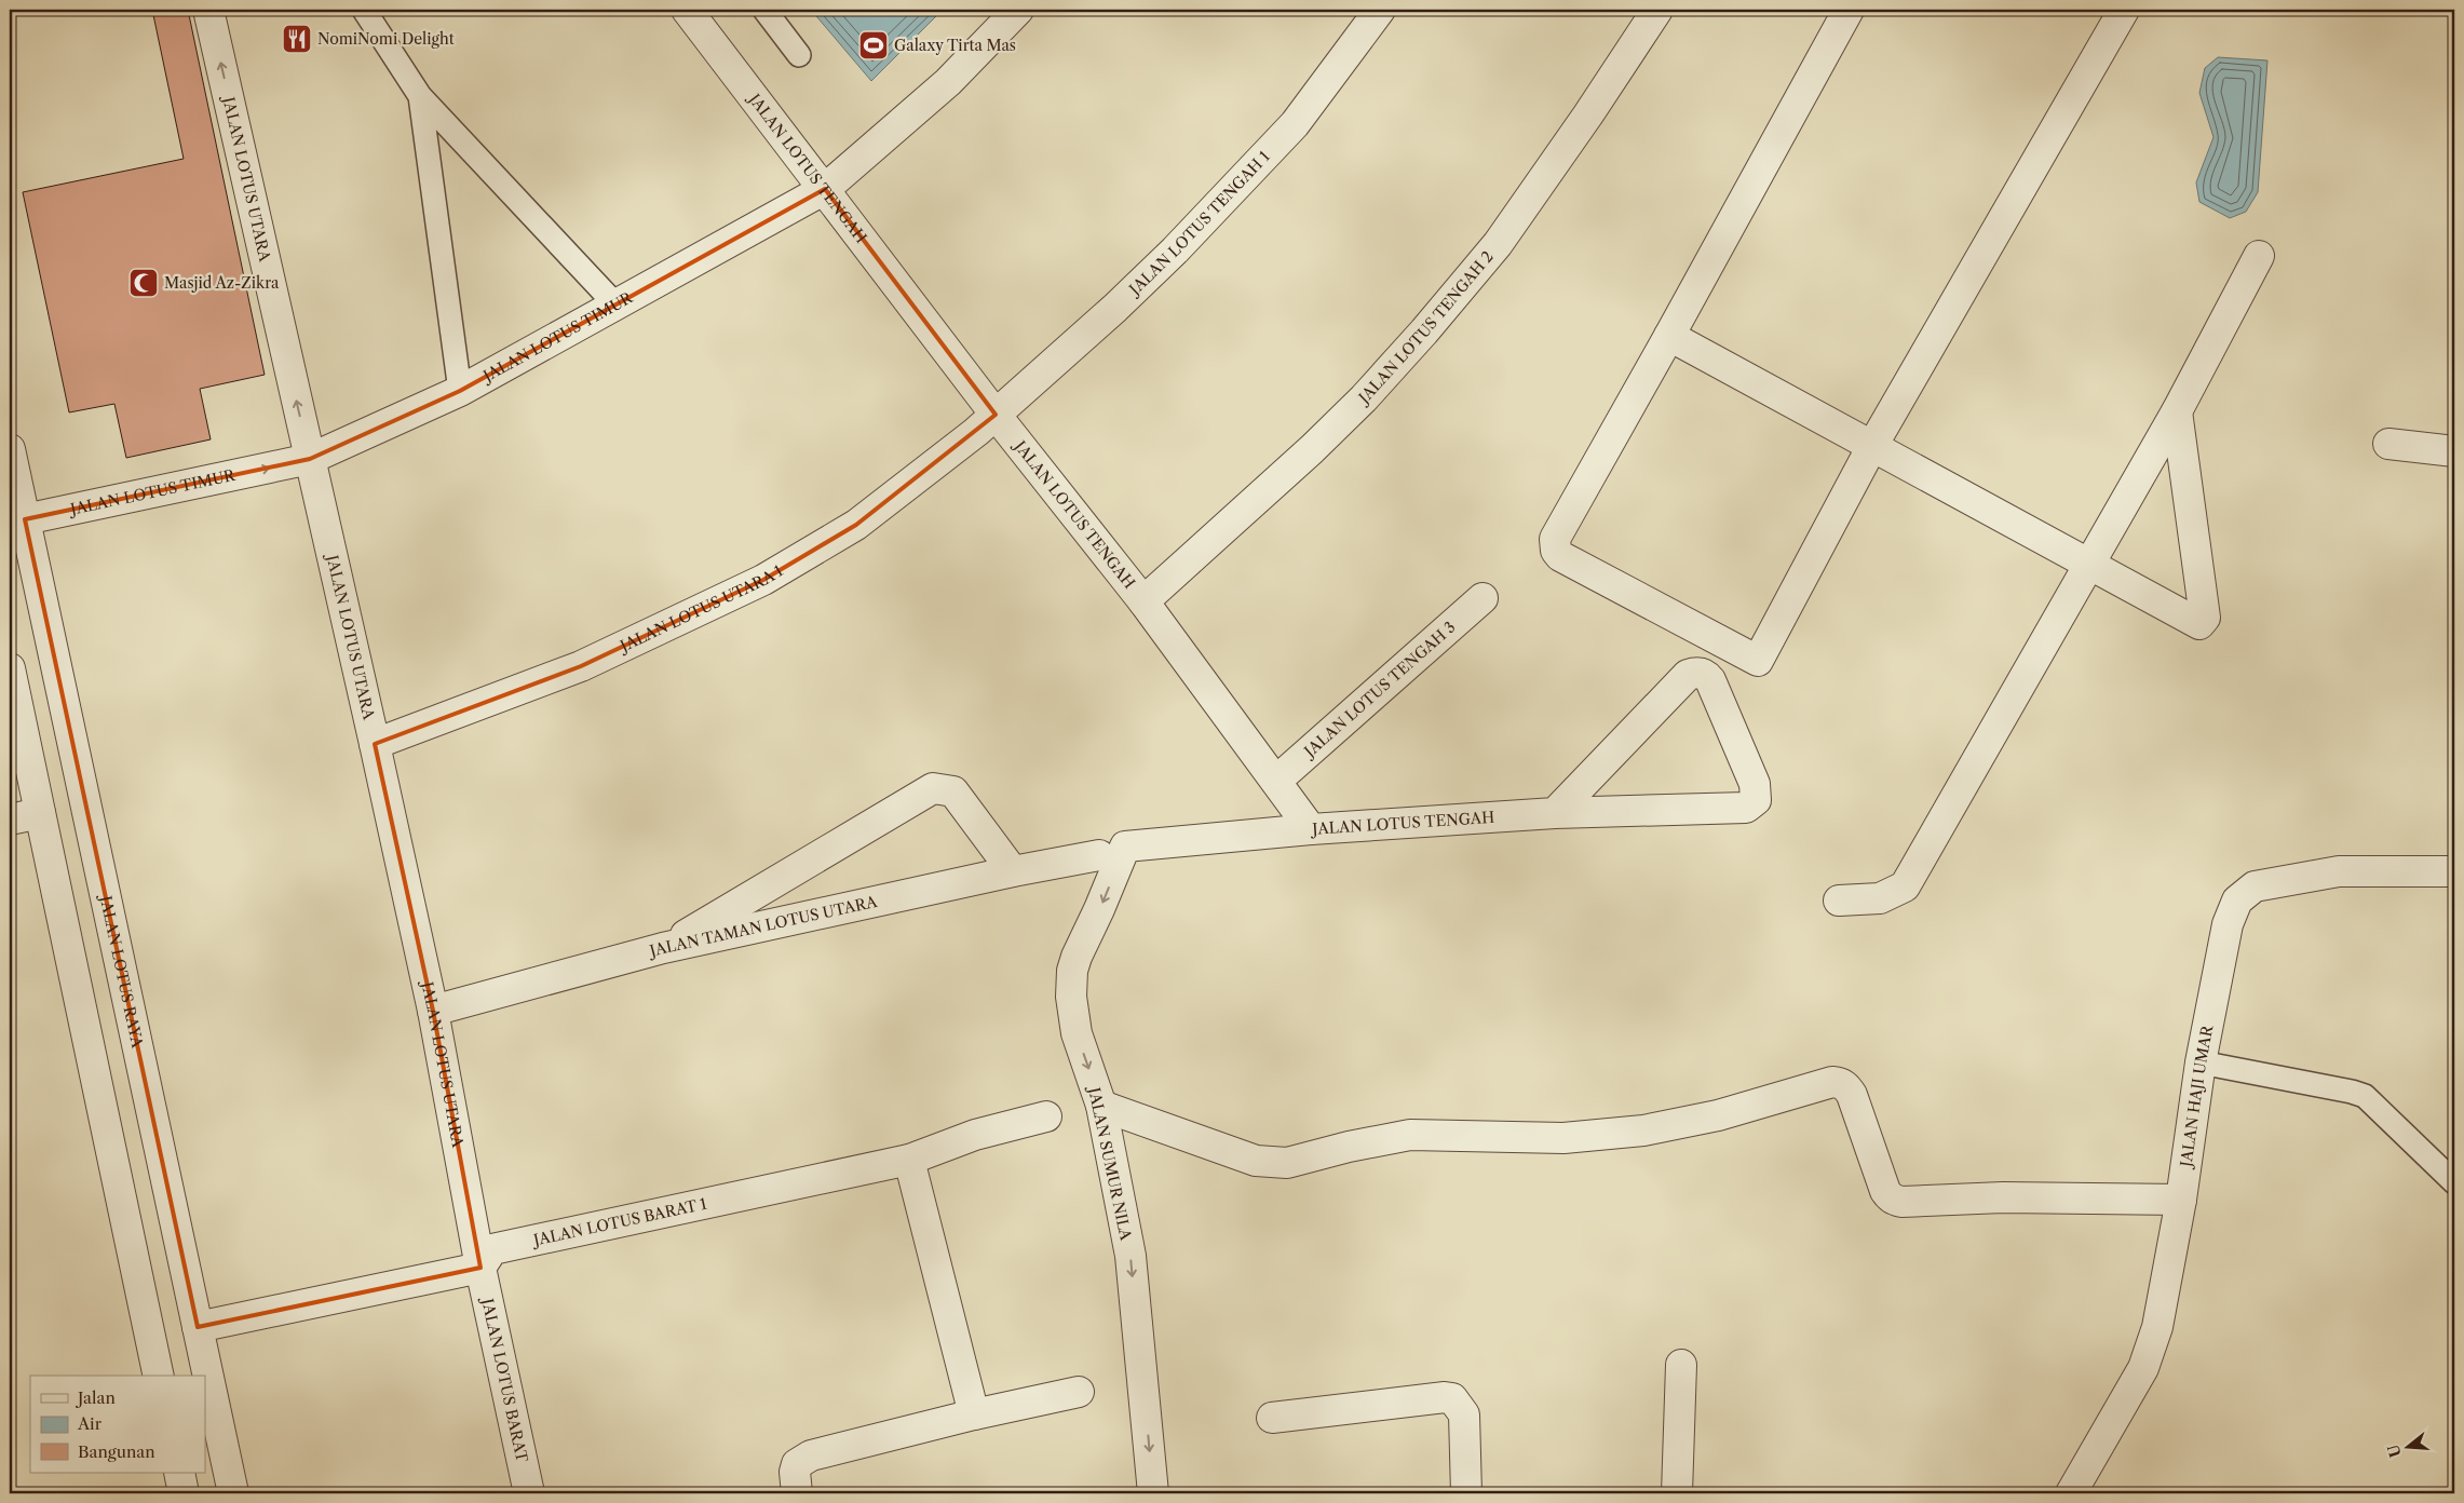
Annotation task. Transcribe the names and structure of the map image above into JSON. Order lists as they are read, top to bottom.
{
  "streets": {
    "street": [
      "JALAN LOTUS TENGAH",
      "JALAN LOTUS UTARA",
      "JALAN LOTUS TENGAH 1",
      "JALAN LOTUS TENGAH 2",
      "JALAN LOTUS TIMUR",
      "JALAN LOTUS UTARA 1",
      "JALAN LOTUS TENGAH 3",
      "JALAN TAMAN LOTUS UTARA",
      "JALAN LOTUS RAYA",
      "JALAN HAJI UMAR",
      "JALAN SUMUR NILA",
      "JALAN LOTUS BARAT 1",
      "JALAN LOTUS BARAT"
    ]
  },
  "crossings": [
    ["JALAN LOTUS TENGAH", "JALAN LOTUS TENGAH 1"],
    ["JALAN LOTUS TENGAH", "JALAN LOTUS TENGAH 2"],
    ["JALAN LOTUS TENGAH", "JALAN LOTUS TIMUR"],
    ["JALAN LOTUS TENGAH", "JALAN LOTUS UTARA 1"],
    ["JALAN LOTUS TENGAH", "JALAN LOTUS TENGAH 3"],
    ["JALAN LOTUS TENGAH", "JALAN TAMAN LOTUS UTARA"],
    ["JALAN LOTUS UTARA", "JALAN LOTUS TIMUR"],
    ["JALAN LOTUS UTARA", "JALAN LOTUS UTARA 1"],
    ["JALAN LOTUS UTARA", "JALAN TAMAN LOTUS UTARA"],
    ["JALAN LOTUS UTARA", "JALAN LOTUS BARAT 1"],
    ["JALAN LOTUS UTARA", "JALAN LOTUS BARAT"],
    ["JALAN LOTUS TENGAH 1", "JALAN LOTUS UTARA 1"],
    ["JALAN LOTUS TIMUR", "JALAN LOTUS RAYA"],
    ["JALAN TAMAN LOTUS UTARA", "JALAN SUMUR NILA"],
    ["JALAN LOTUS BARAT 1", "JALAN LOTUS BARAT"]
  ],
  "one_way": ["JALAN LOTUS UTARA"],
  "places": {
    "restaurant": ["NomiNomi Delight"],
    "sports": ["Galaxy Tirta Mas"],
    "mosque": ["Masjid Az-Zikra"]
  },
  "legend": ["Jalan", "Air", "Bangunan"],
  "north": "left"
}
